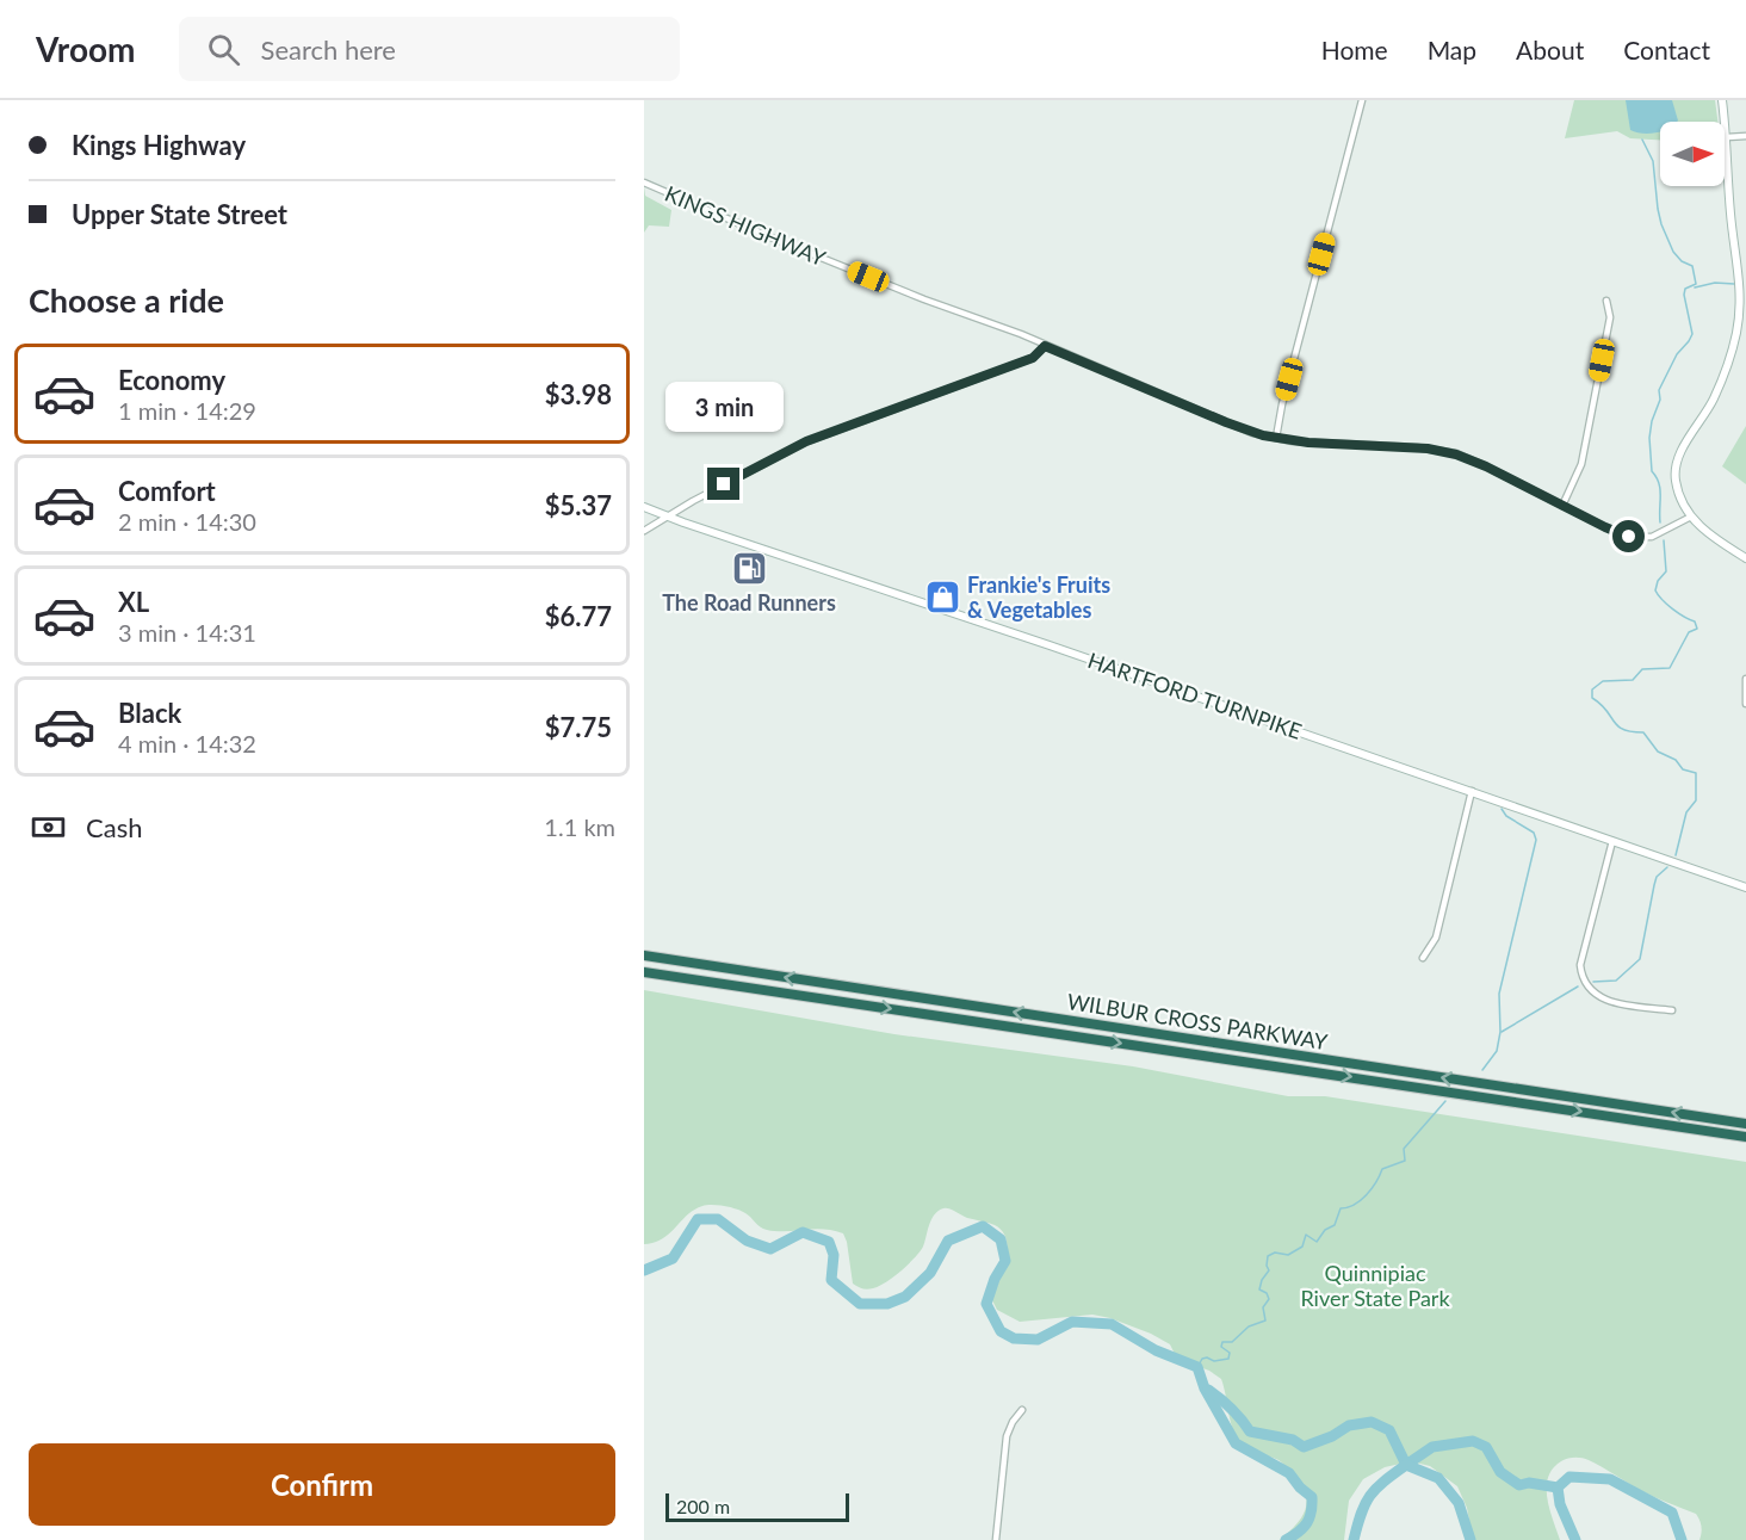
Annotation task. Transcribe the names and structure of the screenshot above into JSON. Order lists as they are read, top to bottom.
{
  "streets": {
    "highway": ["WILBUR CROSS PARKWAY"],
    "main road": ["HARTFORD TURNPIKE"],
    "street": ["KINGS HIGHWAY"]
  },
  "parks": ["Quinnipiac River State Park"],
  "places": {
    "fuel station": ["The Road Runners"],
    "shop": ["Frankie's Fruits & Vegetables"]
  },
  "scale_bar": "200 m",
  "north": "right",
  "page": {
    "header": "Vroom",
    "search": "Search here",
    "nav": [
      "Home",
      "Map",
      "About",
      "Contact"
    ],
    "banner": ["Kings Highway", "Upper State Street"],
    "heading": "Choose a ride",
    "list": [
      {
        "name": "Economy",
        "note": "1 min · 14:29",
        "value": "$3.98"
      },
      {
        "name": "Comfort",
        "note": "2 min · 14:30",
        "value": "$5.37"
      },
      {
        "name": "XL",
        "note": "3 min · 14:31",
        "value": "$6.77"
      },
      {
        "name": "Black",
        "note": "4 min · 14:32",
        "value": "$7.75"
      }
    ],
    "bubble": "3 min",
    "pay": ["Cash", "1.1 km"],
    "buttons": "Confirm",
    "scale": "200 m"
  }
}
